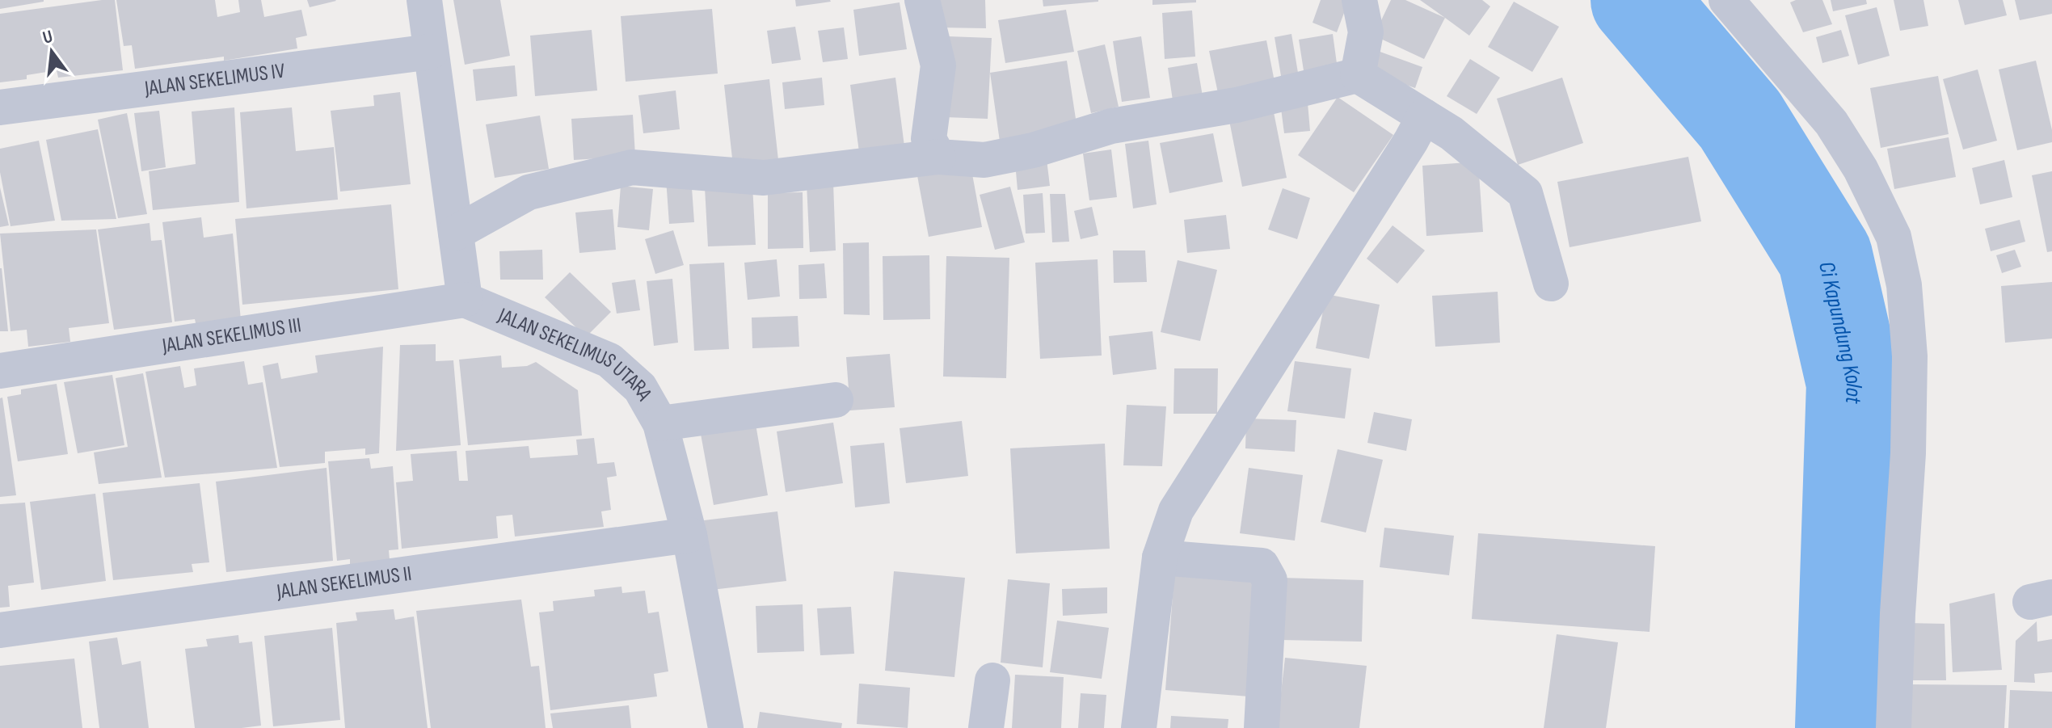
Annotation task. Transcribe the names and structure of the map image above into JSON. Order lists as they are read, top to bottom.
{
  "streets": {
    "street": [
      "JALAN SEKELIMUS IV",
      "JALAN SEKELIMUS III",
      "JALAN SEKELIMUS UTARA",
      "JALAN SEKELIMUS II"
    ]
  },
  "crossings": [
    ["JALAN SEKELIMUS III", "JALAN SEKELIMUS UTARA"],
    ["JALAN SEKELIMUS UTARA", "JALAN SEKELIMUS II"]
  ],
  "water": ["Ci Kapundung Kolot"],
  "north": "top"
}
